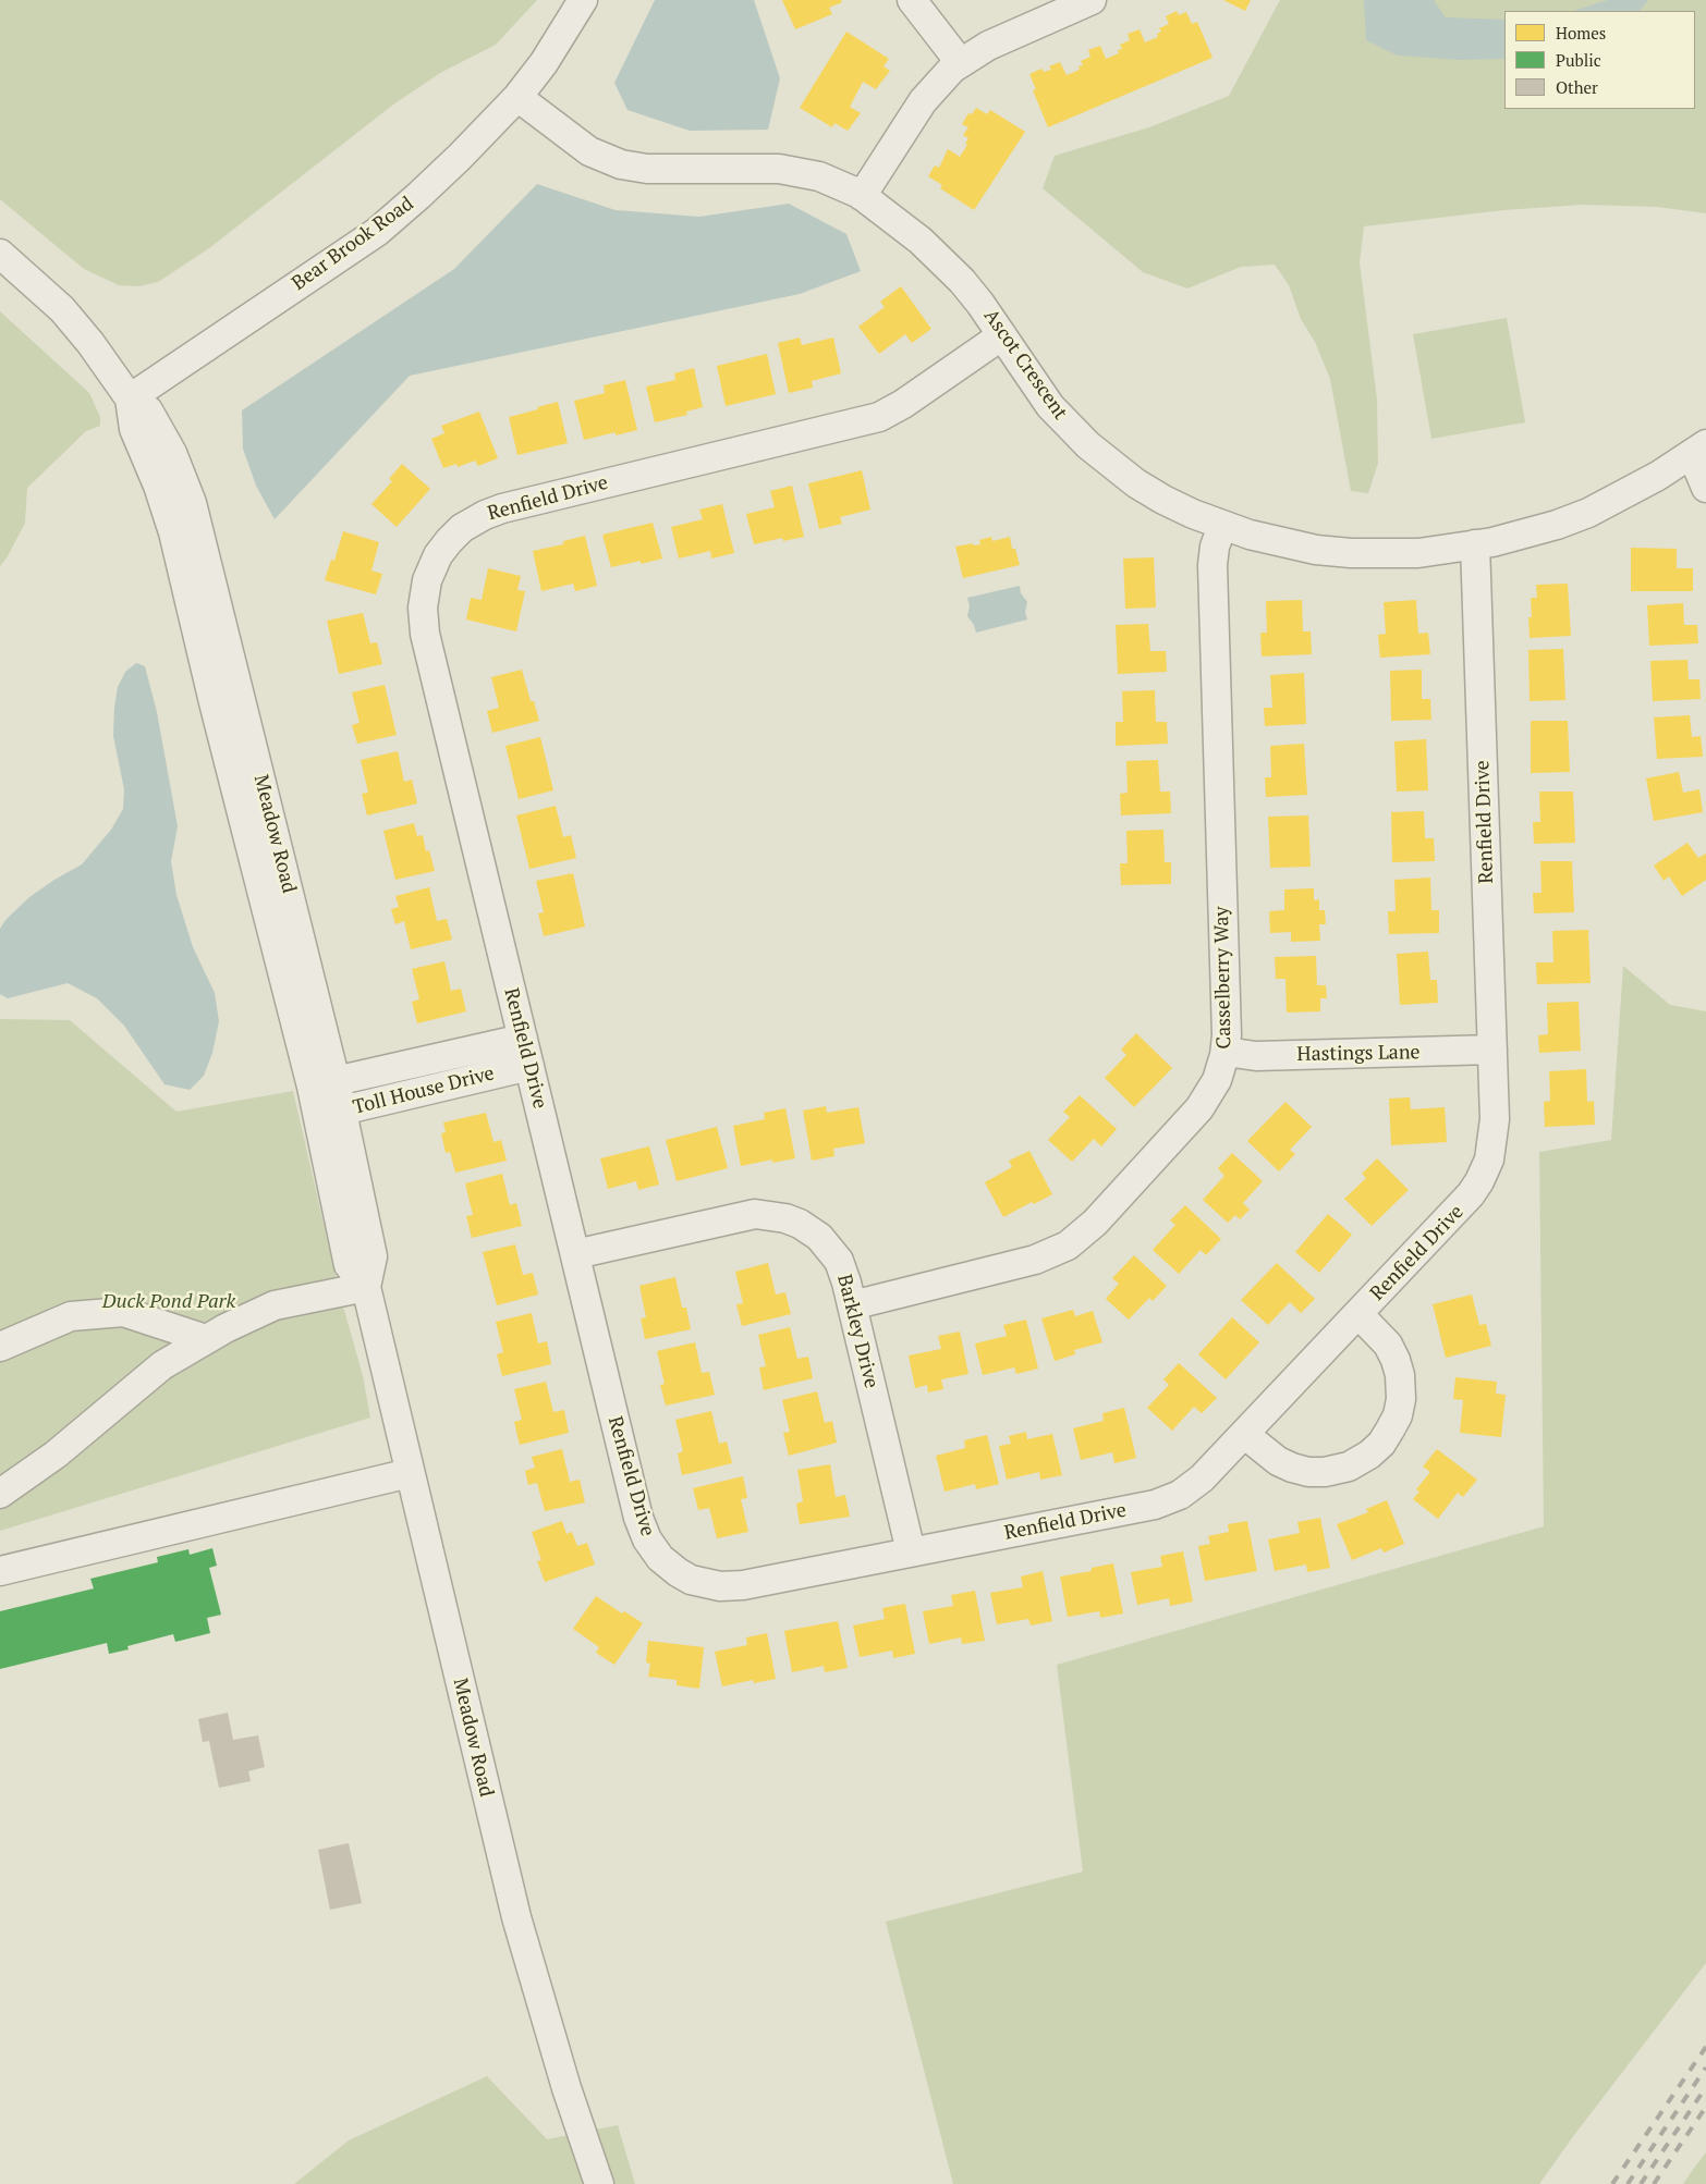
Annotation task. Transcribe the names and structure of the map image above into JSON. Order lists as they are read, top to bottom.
{
  "streets": {
    "street": [
      "Bear Brook Road",
      "Ascot Crescent",
      "Renfield Drive",
      "Meadow Road",
      "Casselberry Way",
      "Hastings Lane",
      "Toll House Drive",
      "Barkley Drive"
    ]
  },
  "crossings": [
    ["Bear Brook Road", "Ascot Crescent"],
    ["Bear Brook Road", "Meadow Road"],
    ["Ascot Crescent", "Renfield Drive"],
    ["Ascot Crescent", "Casselberry Way"],
    ["Renfield Drive", "Hastings Lane"],
    ["Renfield Drive", "Toll House Drive"],
    ["Renfield Drive", "Barkley Drive"],
    ["Meadow Road", "Toll House Drive"],
    ["Casselberry Way", "Hastings Lane"],
    ["Casselberry Way", "Barkley Drive"]
  ],
  "parks": ["Duck Pond Park"],
  "legend": ["Homes", "Public", "Other"]
}
